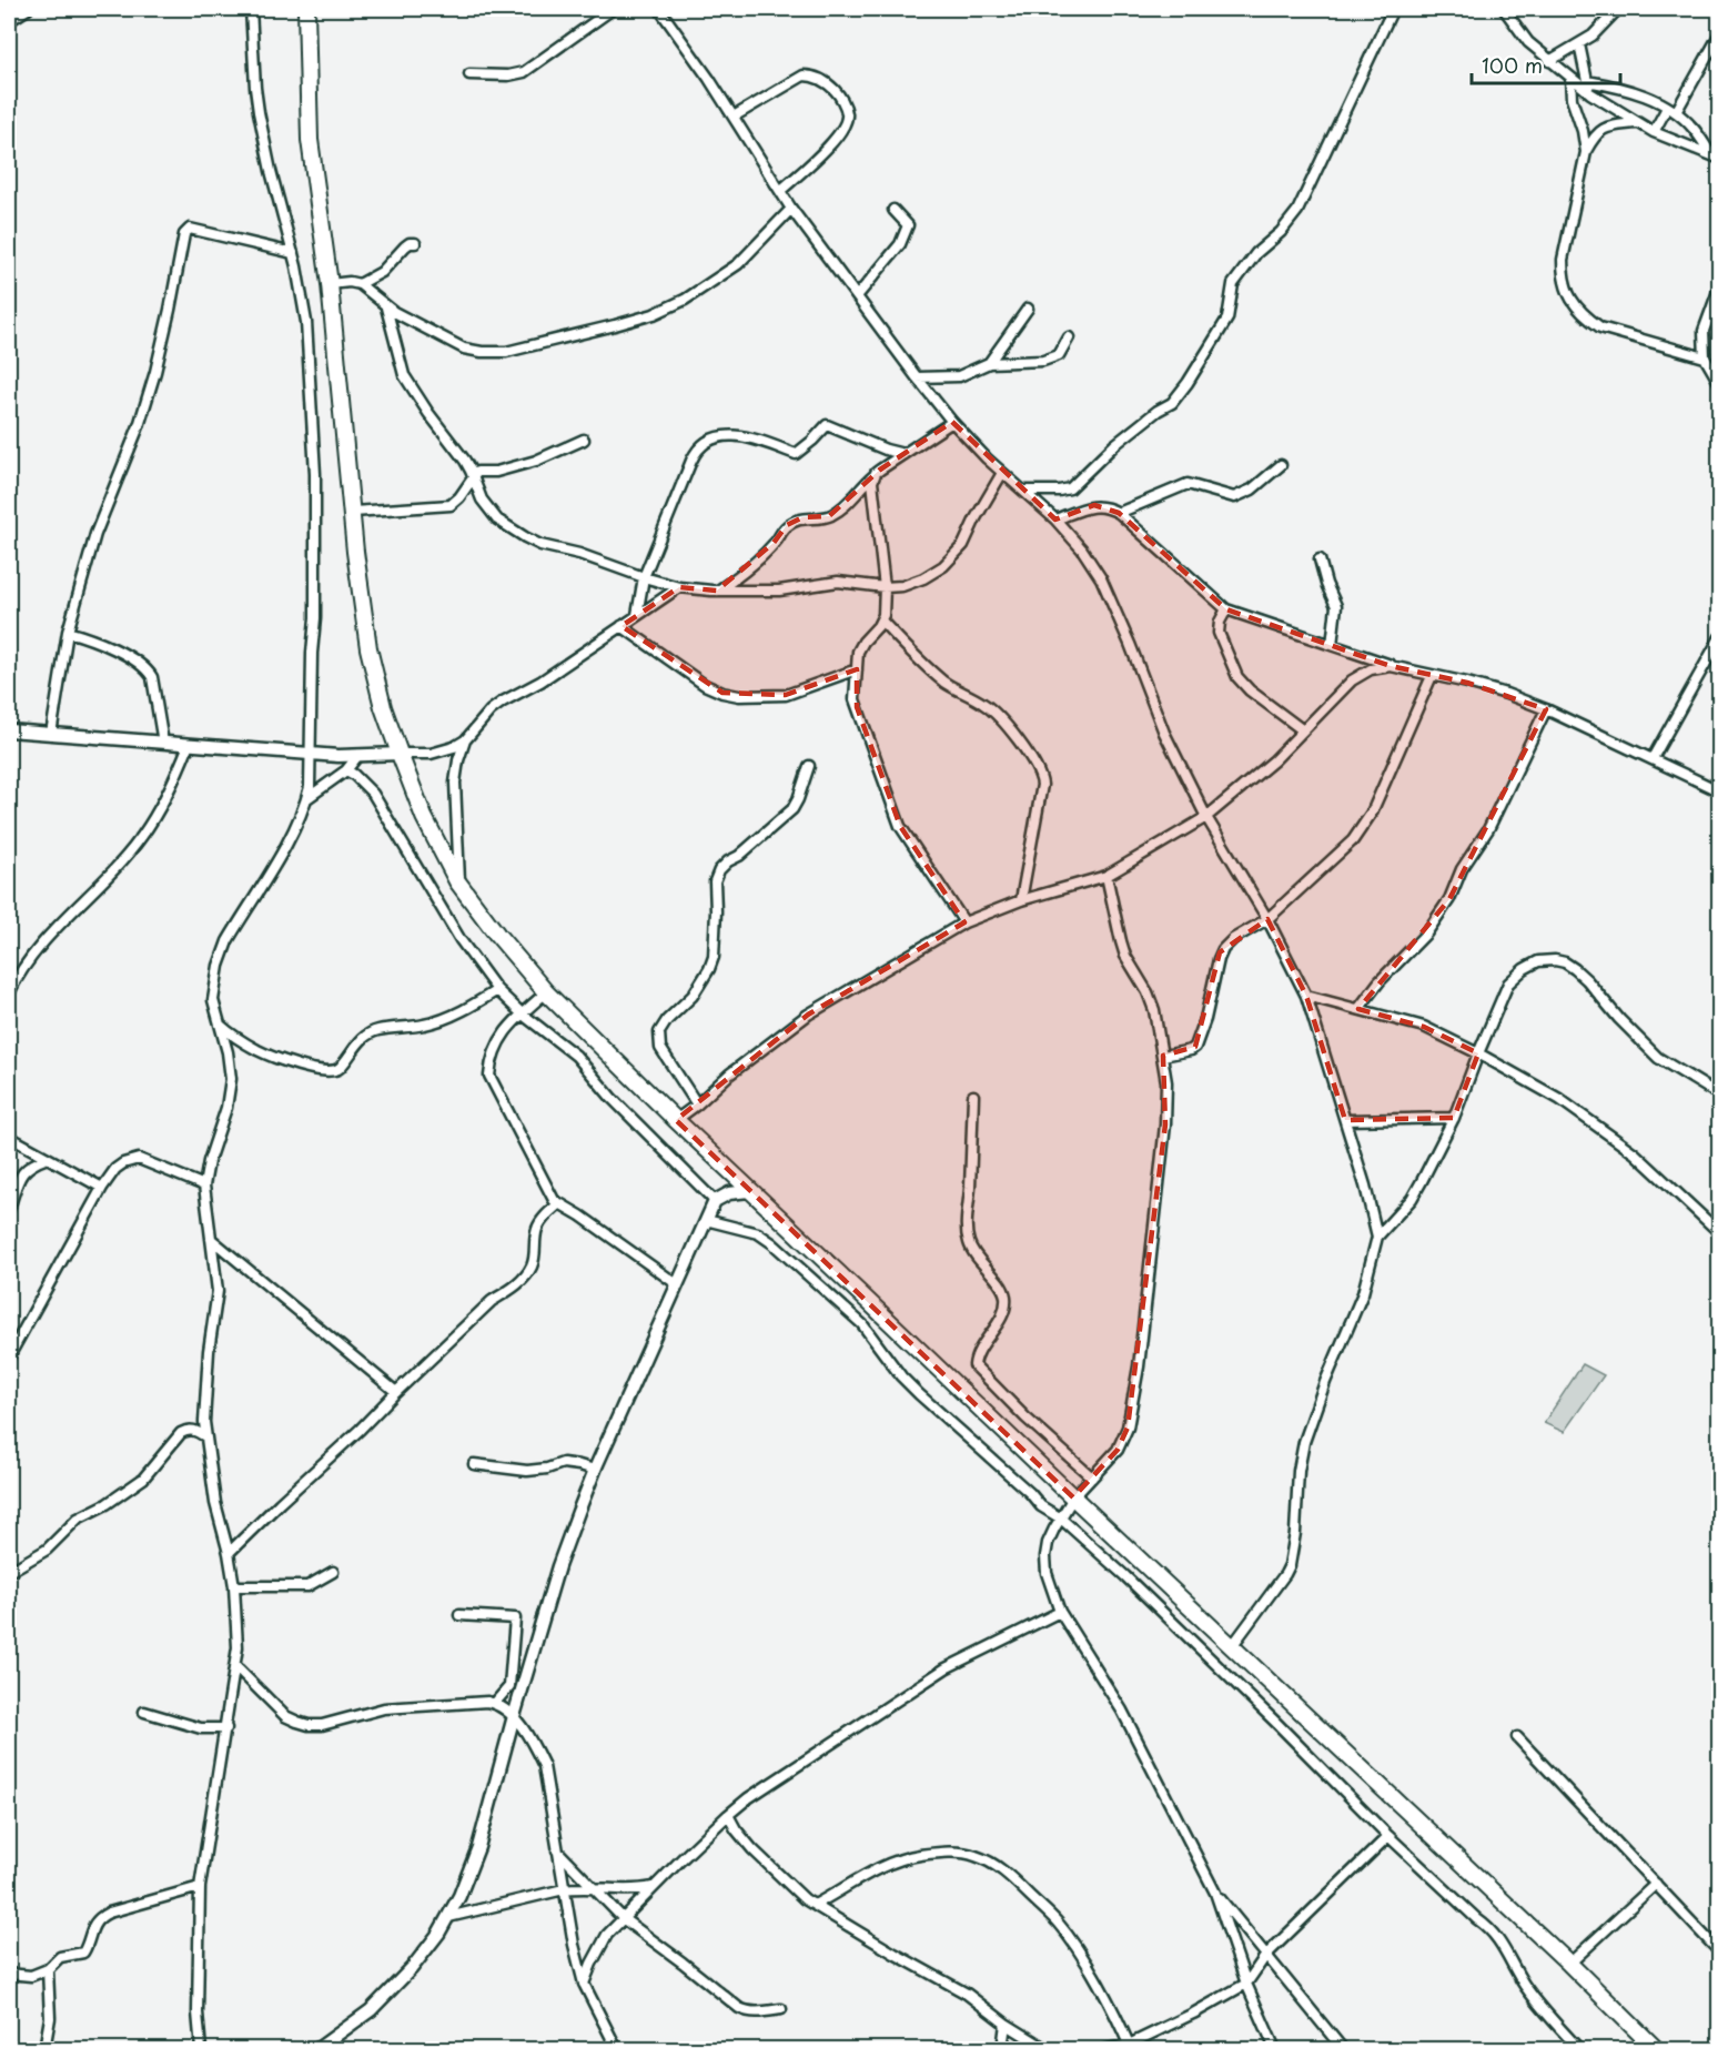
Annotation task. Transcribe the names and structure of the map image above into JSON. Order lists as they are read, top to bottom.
{
  "scale_bar": "100 m"
}
